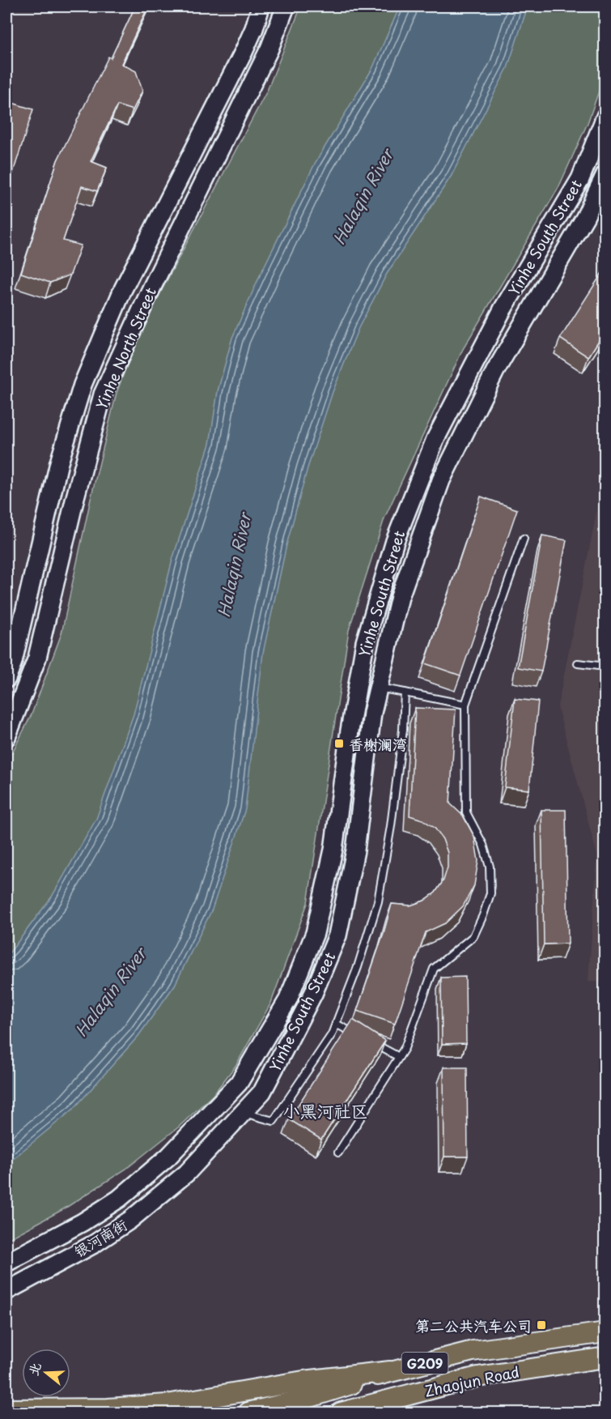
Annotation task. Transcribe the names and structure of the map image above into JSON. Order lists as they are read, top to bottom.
{
  "streets": {
    "highway": ["G209", "Zhaojun Road"],
    "main road": ["Yinhe South Street", "Yinhe North Street", "银河南街"]
  },
  "crossings": [
    ["Yinhe South Street", "银河南街"],
    ["G209", "Zhaojun Road"]
  ],
  "districts": ["小黑河社区"],
  "water": ["Halaqin River"],
  "places": {
    "transit": ["香榭澜湾", "第二公共汽车公司"]
  },
  "north": "left"
}
